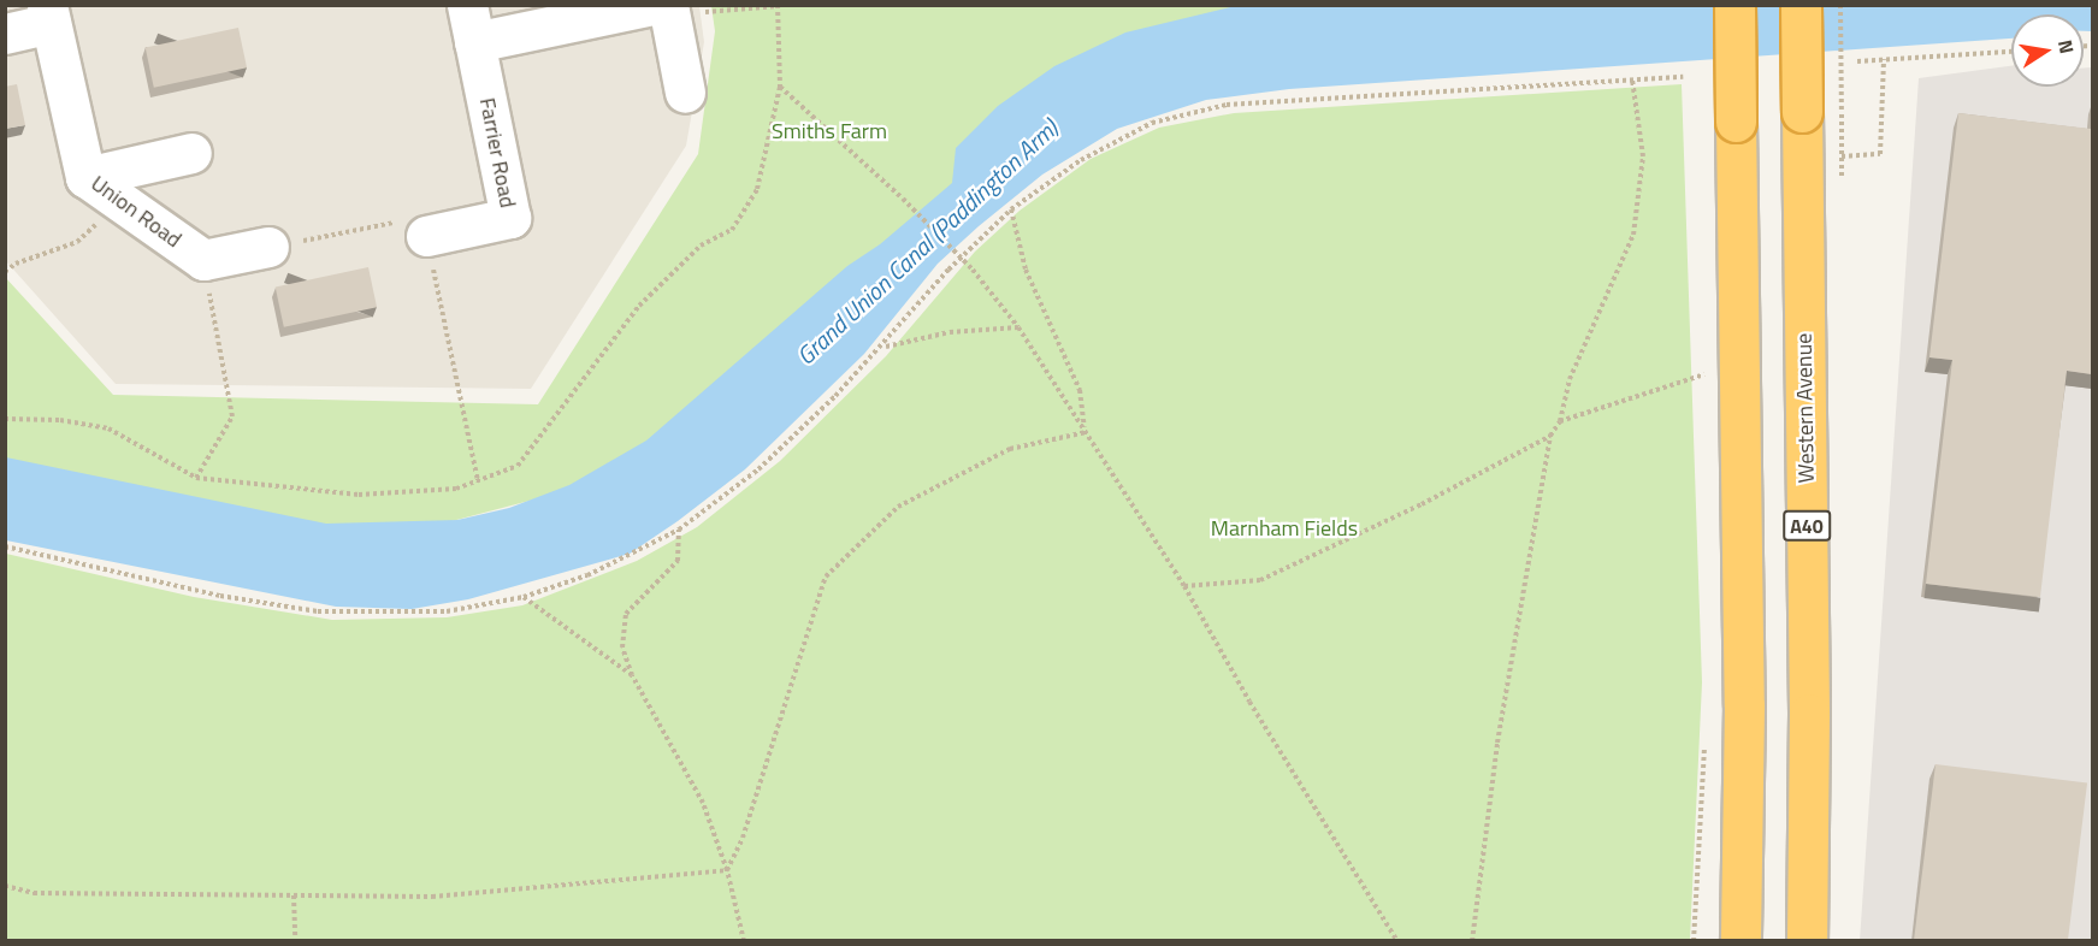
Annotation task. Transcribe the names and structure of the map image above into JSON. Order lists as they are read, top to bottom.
{
  "streets": {
    "highway": ["Western Avenue", "A40"],
    "street": ["Farrier Road", "Union Road"]
  },
  "water": ["Grand Union Canal (Paddington Arm)"],
  "parks": ["Smiths Farm", "Marnham Fields"],
  "north": "right"
}
